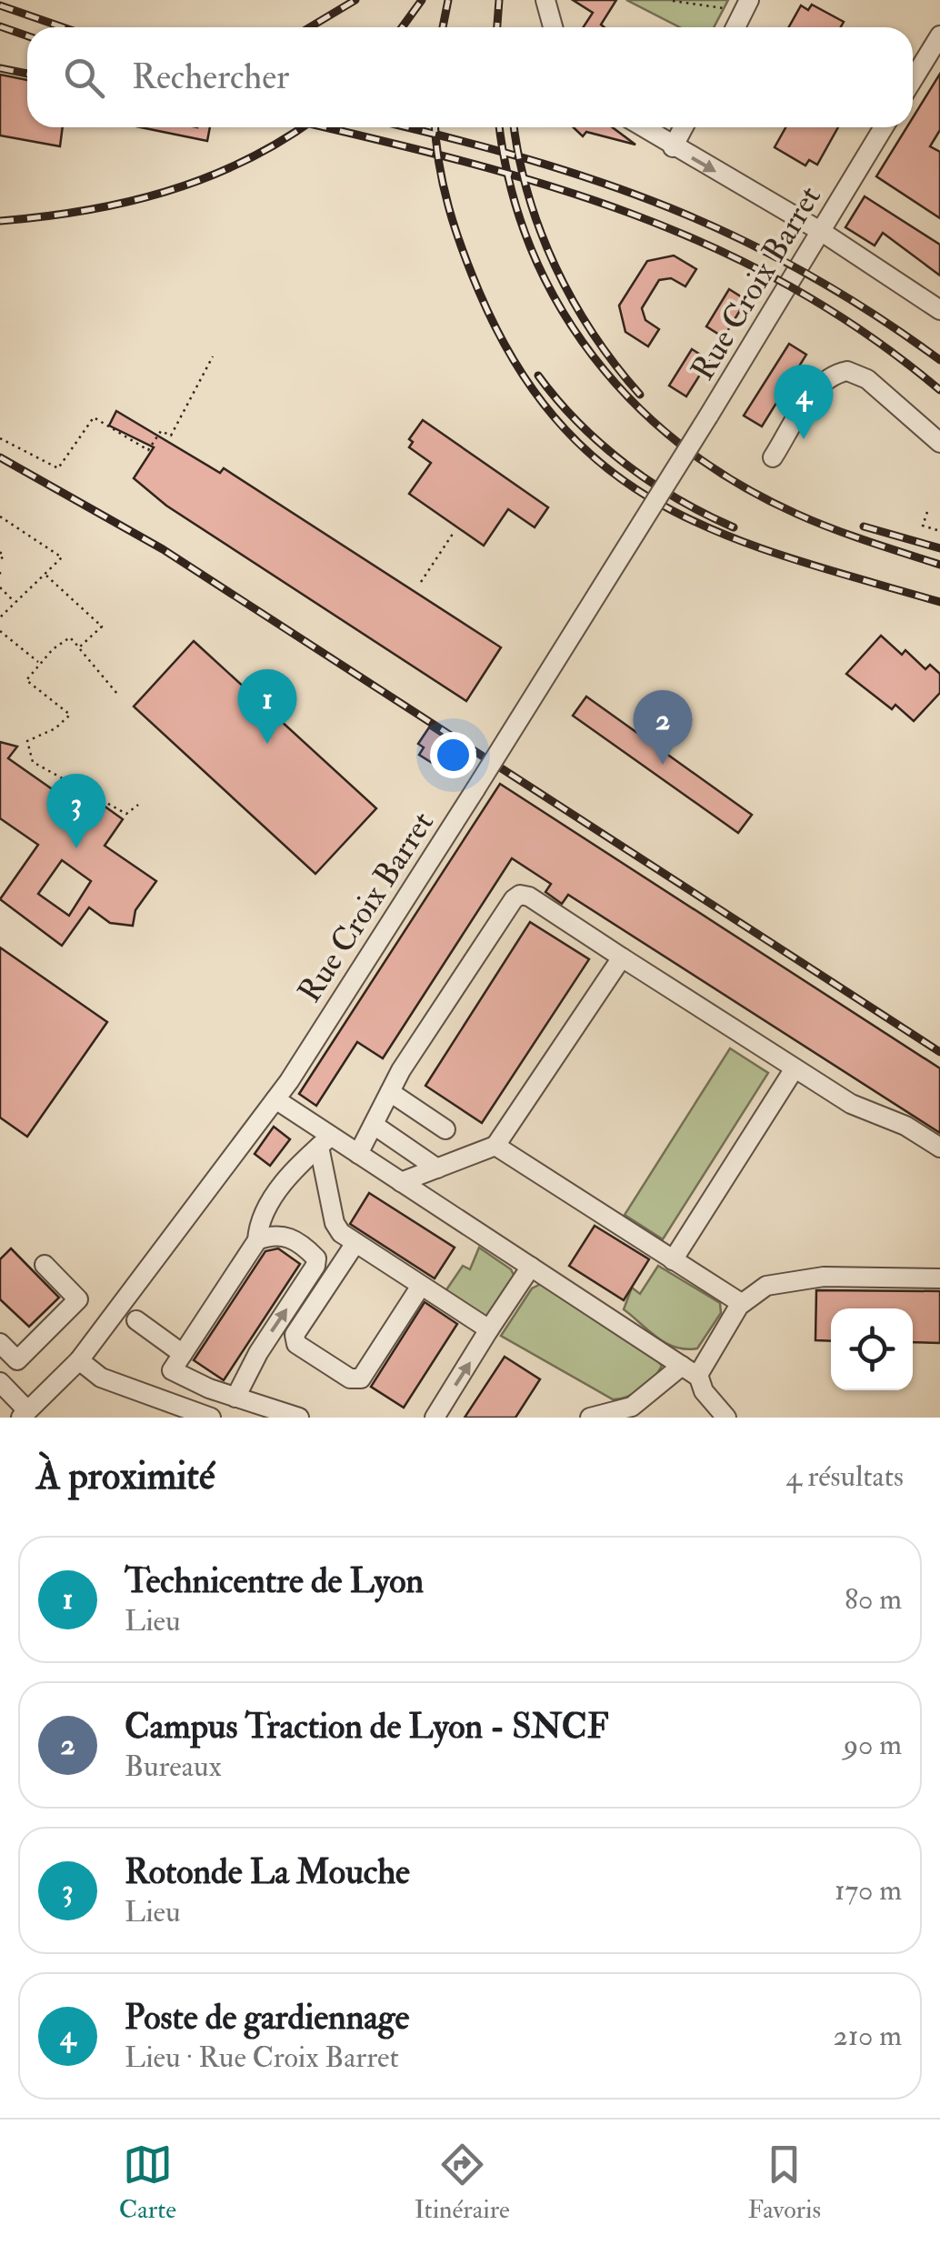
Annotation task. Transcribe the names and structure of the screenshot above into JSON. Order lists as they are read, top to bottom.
{
  "streets": {
    "street": ["Rue Croix Barret"]
  },
  "page": {
    "search": "Rechercher",
    "pins": [
      "4",
      "1",
      "2",
      "3"
    ],
    "heading": ["À proximité", "4 résultats"],
    "list": [
      {
        "mark": "1",
        "name": "Technicentre de Lyon",
        "note": "Lieu",
        "value": "80 m"
      },
      {
        "mark": "2",
        "name": "Campus Traction de Lyon - SNCF",
        "note": "Bureaux",
        "value": "90 m"
      },
      {
        "mark": "3",
        "name": "Rotonde La Mouche",
        "note": "Lieu",
        "value": "170 m"
      },
      {
        "mark": "4",
        "name": "Poste de gardiennage",
        "note": "Lieu · Rue Croix Barret",
        "value": "210 m"
      }
    ],
    "nav": ["Carte", "Itinéraire", "Favoris"]
  }
}
